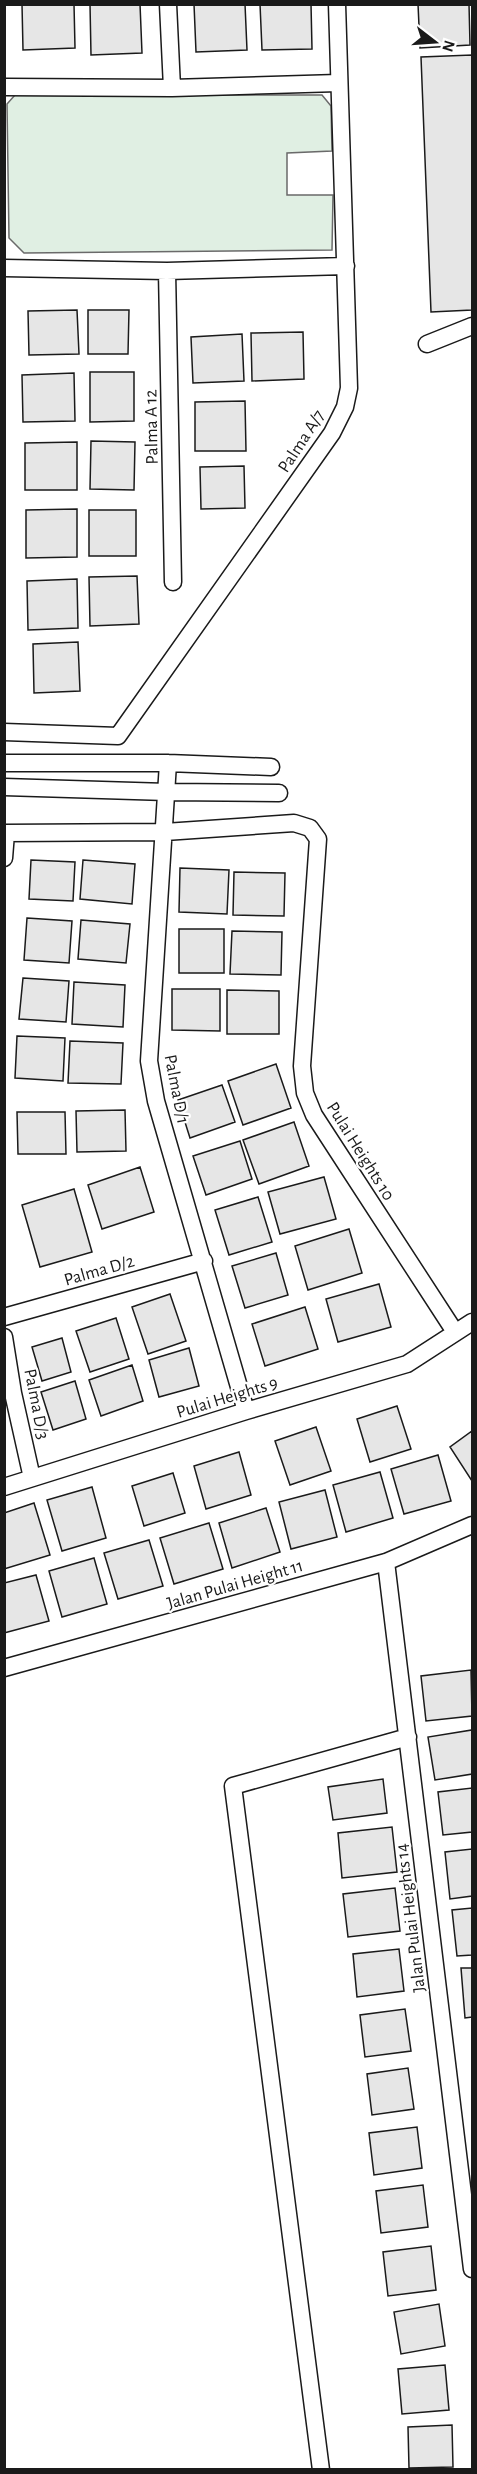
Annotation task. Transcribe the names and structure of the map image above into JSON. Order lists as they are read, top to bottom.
{
  "streets": {
    "street": [
      "Palma A 12",
      "Palma A/7",
      "Palma D/1",
      "Pulai Heights 10",
      "Palma D/2",
      "Pulai Heights 9",
      "Palma D/3",
      "Jalan Pulai Height 11",
      "Jalan Pulai Heights 14"
    ]
  },
  "crossings": [
    ["Palma D/1", "Pulai Heights 10"],
    ["Palma D/1", "Palma D/2"],
    ["Palma D/1", "Pulai Heights 9"],
    ["Pulai Heights 10", "Pulai Heights 9"],
    ["Pulai Heights 9", "Palma D/3"],
    ["Jalan Pulai Height 11", "Jalan Pulai Heights 14"]
  ],
  "north": "right"
}
